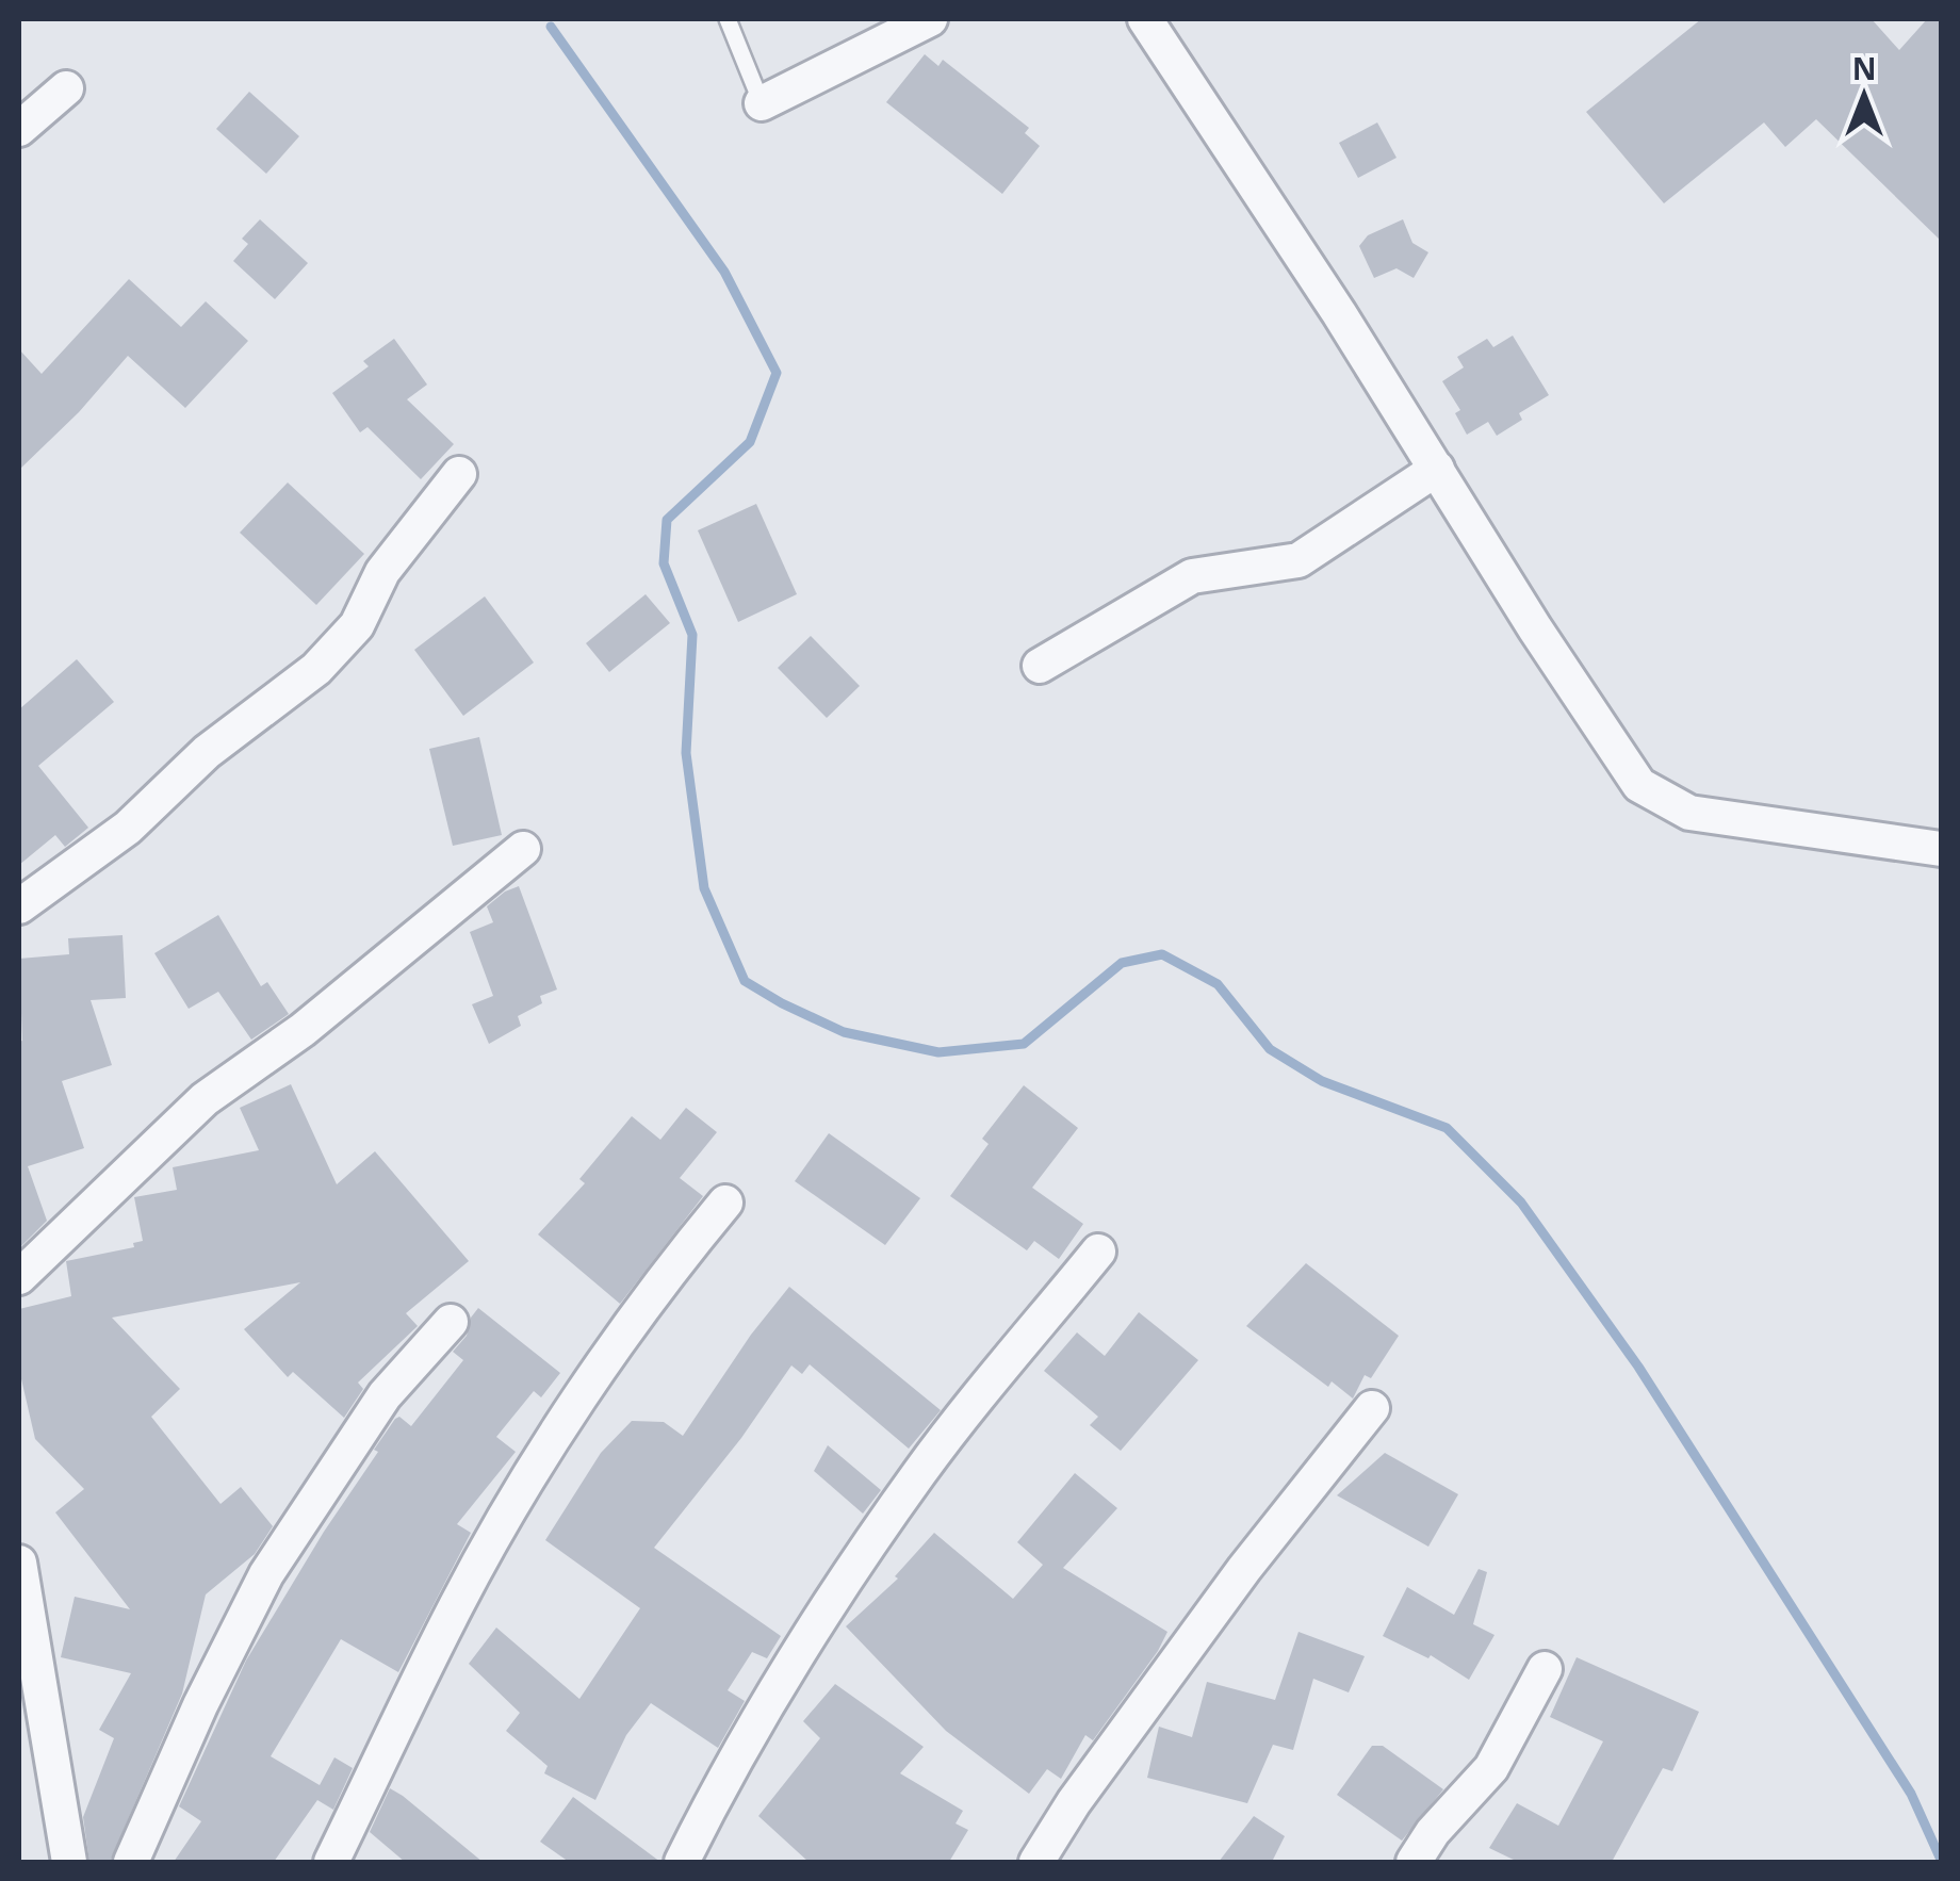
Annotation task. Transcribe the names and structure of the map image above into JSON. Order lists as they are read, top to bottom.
{
  "north": "top"
}
